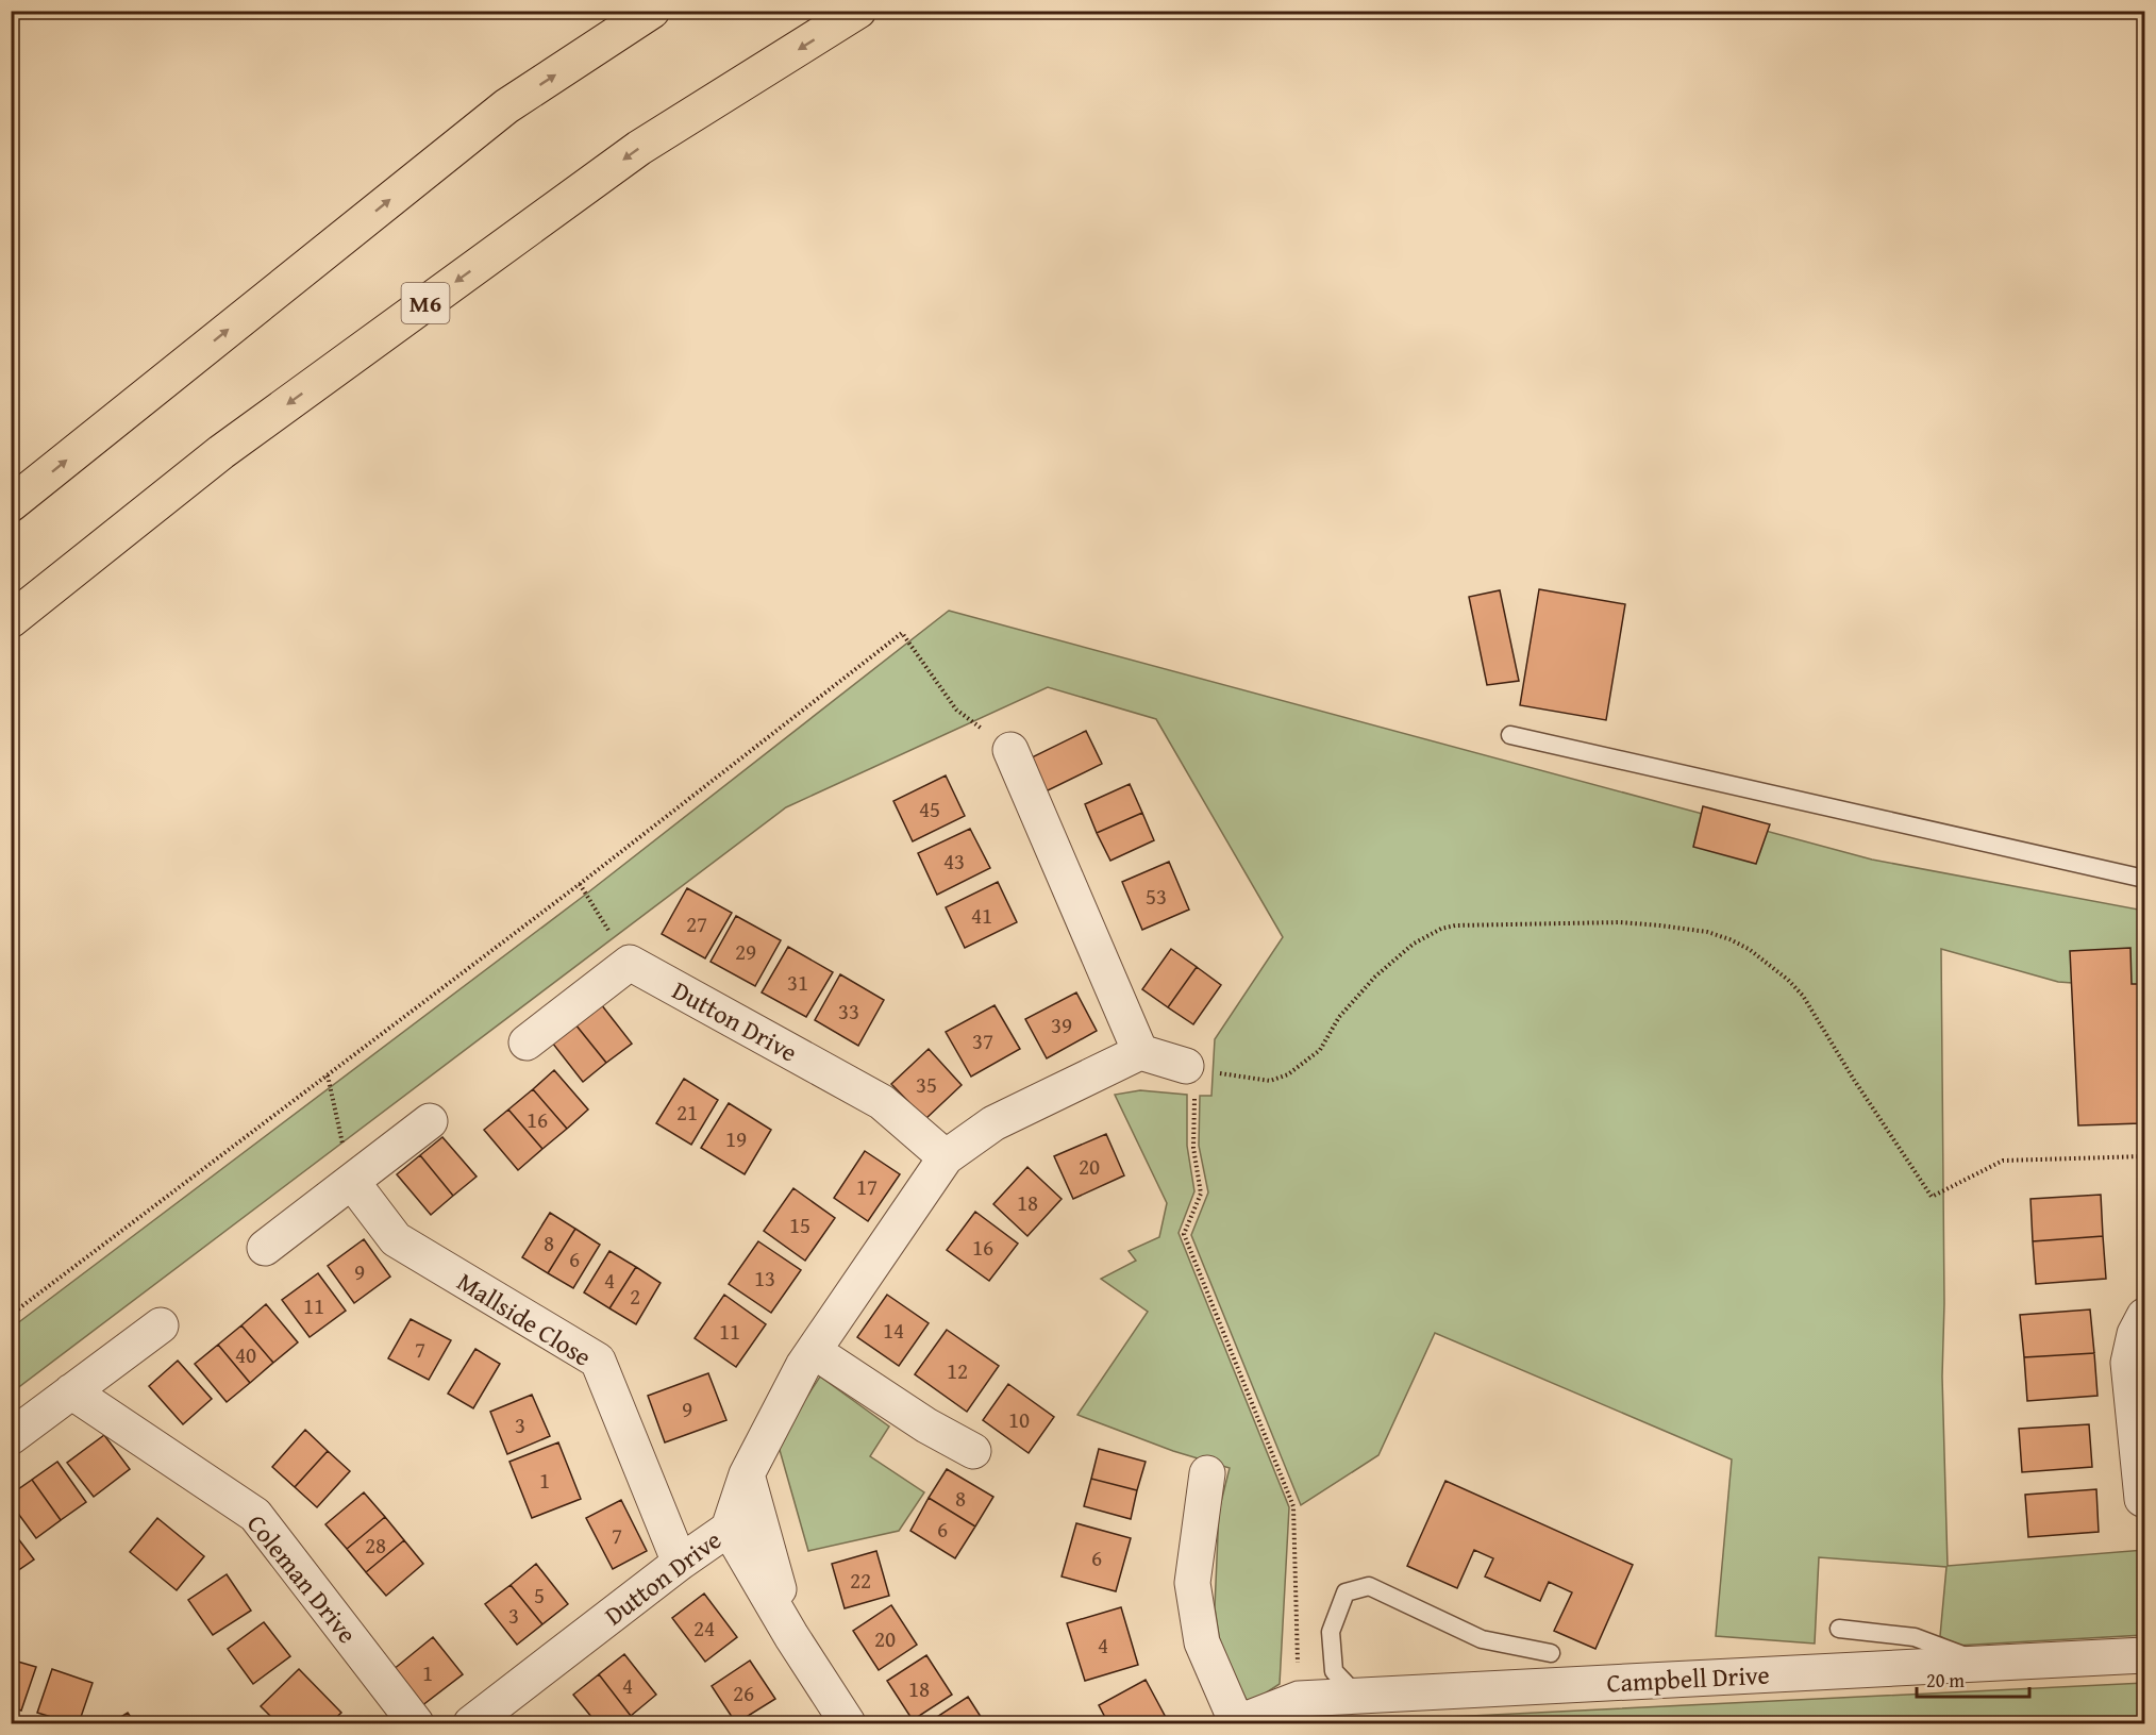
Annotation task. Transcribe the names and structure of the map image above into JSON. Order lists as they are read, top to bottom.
{
  "streets": {
    "highway": ["M6"],
    "street": [
      "Dutton Drive",
      "Mallside Close",
      "Coleman Drive",
      "Campbell Drive"
    ]
  },
  "crossings": [
    ["Dutton Drive", "Mallside Close"]
  ],
  "house_numbers": [
    "45",
    "43",
    "53",
    "41",
    "27",
    "29",
    "31",
    "33",
    "39",
    "37",
    "35",
    "21",
    "16",
    "19",
    "20",
    "17",
    "18",
    "15",
    "8",
    "16",
    "6",
    "9",
    "13",
    "4",
    "2",
    "11",
    "14",
    "11",
    "7",
    "40",
    "12",
    "9",
    "10",
    "3",
    "1",
    "8",
    "6",
    "7",
    "28",
    "6",
    "22",
    "5",
    "3",
    "24",
    "20",
    "4",
    "1",
    "4",
    "18",
    "26"
  ],
  "scale_bar": "20 m"
}
